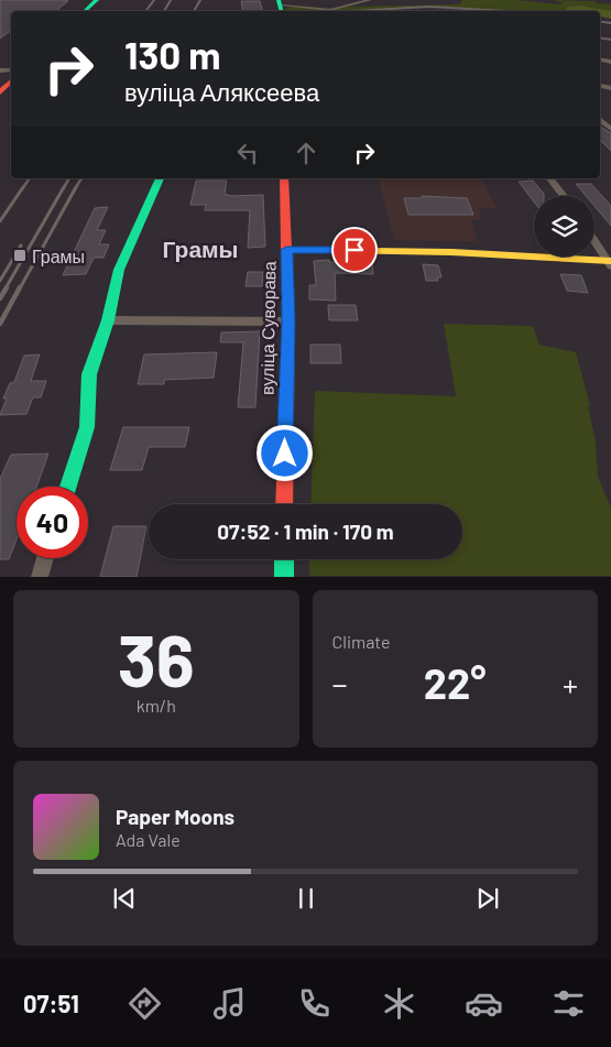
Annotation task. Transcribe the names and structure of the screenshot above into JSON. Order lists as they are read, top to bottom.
{
  "streets": {
    "street": ["вуліца Суворава"]
  },
  "districts": ["Грамы"],
  "places": {
    "transit": ["Грамы"]
  },
  "page": {
    "turn": ["130 m", "вуліца Аляксеева"],
    "limit": "40",
    "trip": "07:52 · 1 min · 170 m",
    "tile": [
      ["36", "km/h"],
      "Climate"
    ],
    "heat": ["−", "22°", "+"],
    "song": ["Paper Moons", "Ada Vale"],
    "tabs": "07:51"
  }
}
